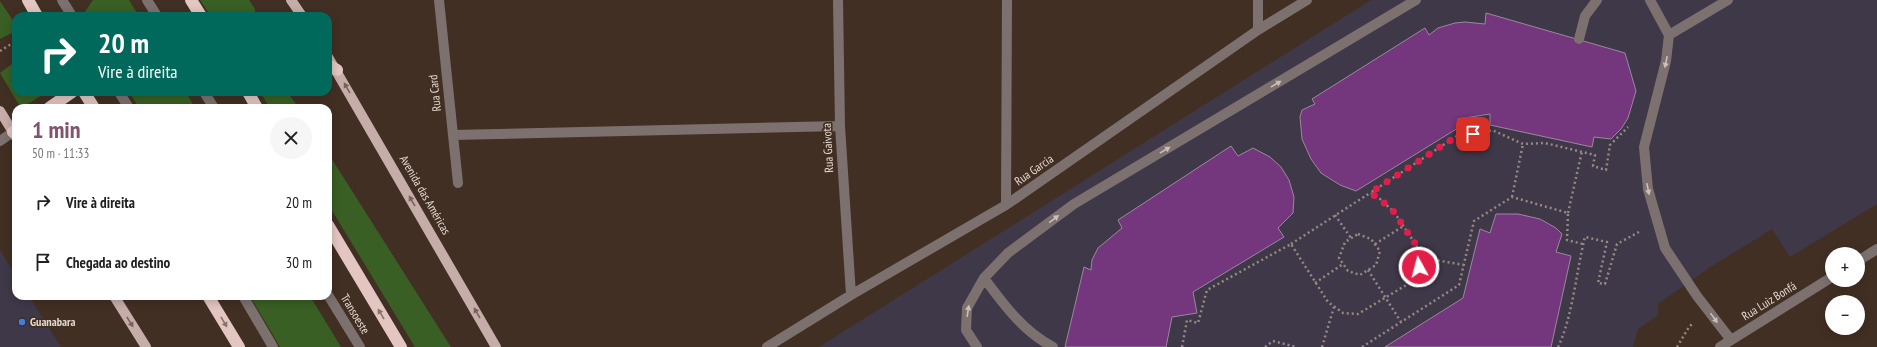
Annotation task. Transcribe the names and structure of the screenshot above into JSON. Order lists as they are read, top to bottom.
{
  "streets": {
    "main road": ["Avenida das Américas"],
    "street": [
      "Rua Card",
      "Rua Gaivota",
      "Rua Garcia",
      "Rua Luiz Bonfá",
      "Transoeste"
    ]
  },
  "crossings": [
    ["Rua Gaivota", "Rua Garcia"]
  ],
  "one_way": ["Avenida das Américas"],
  "places": ["Guanabara"],
  "page": {
    "turn": ["20 m", "Vire à direita"],
    "heading": ["1 min", "50 m · 11:33"],
    "list": [
      {
        "name": "Vire à direita",
        "value": "20 m"
      },
      {
        "name": "Chegada ao destino",
        "value": "30 m"
      }
    ],
    "map_buttons": ["+", "−"]
  }
}
